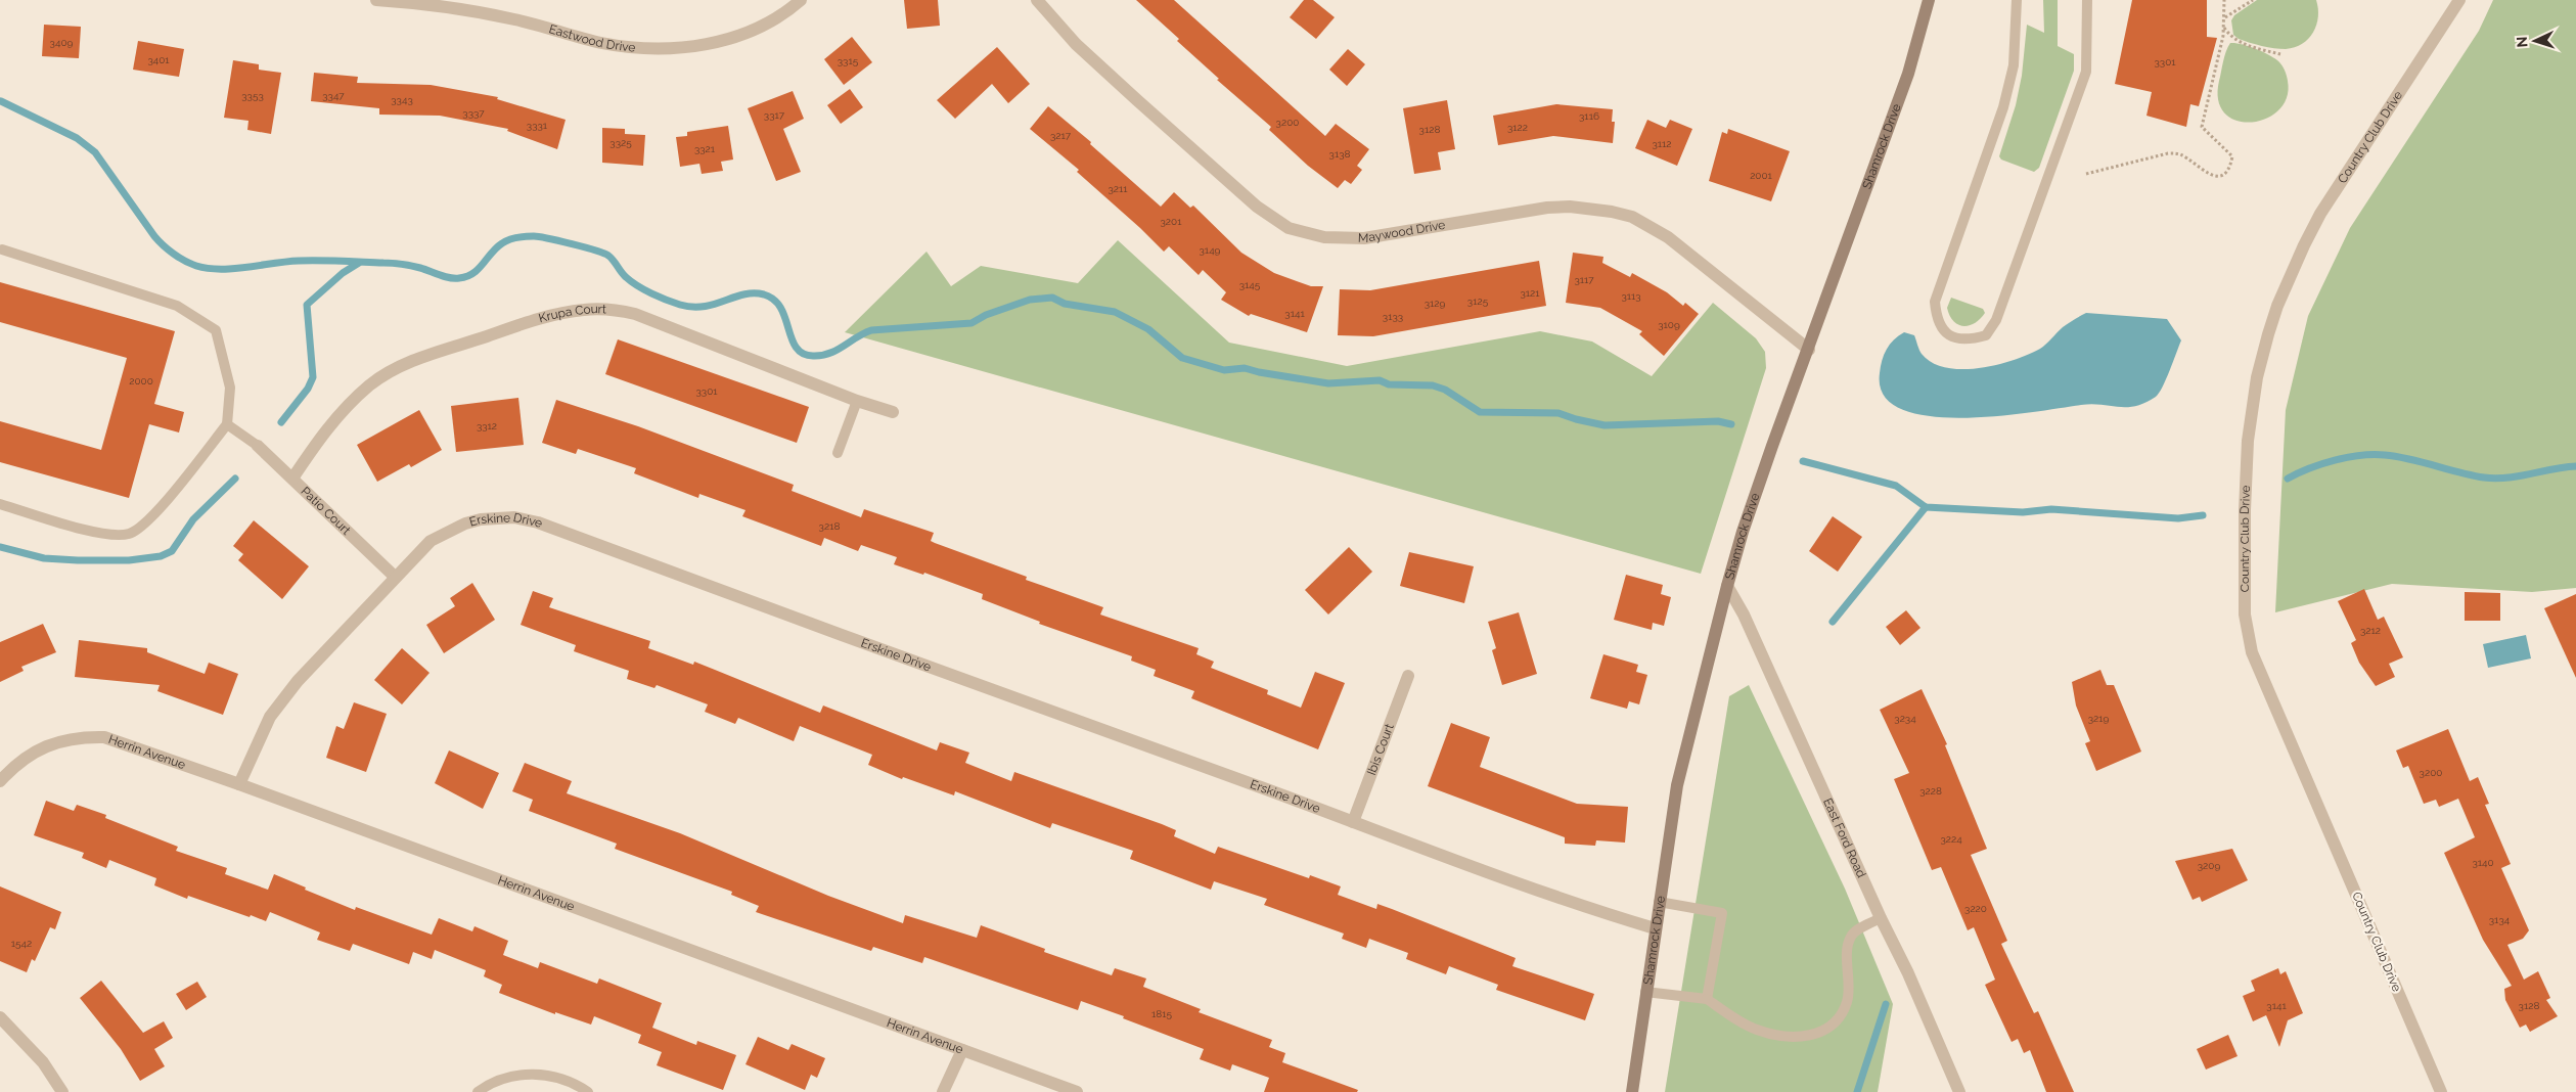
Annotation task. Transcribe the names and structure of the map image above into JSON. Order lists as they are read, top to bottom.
{
  "streets": {
    "street": [
      "Eastwood Drive",
      "Country Club Drive",
      "Shamrock Drive",
      "Maywood Drive",
      "Krupa Court",
      "Patio Court",
      "Erskine Drive",
      "Ibis Court",
      "Herrin Avenue",
      "East Ford Road"
    ]
  },
  "crossings": [
    ["Shamrock Drive", "Maywood Drive"],
    ["Shamrock Drive", "Erskine Drive"],
    ["Shamrock Drive", "East Ford Road"],
    ["Krupa Court", "Patio Court"],
    ["Patio Court", "Erskine Drive"],
    ["Erskine Drive", "Ibis Court"],
    ["Erskine Drive", "Herrin Avenue"]
  ],
  "house_numbers": [
    "3409",
    "3401",
    "3315",
    "3301",
    "3353",
    "3347",
    "3343",
    "3337",
    "3317",
    "3116",
    "3200",
    "3331",
    "3122",
    "3128",
    "3217",
    "3325",
    "3112",
    "3321",
    "3138",
    "2001",
    "3211",
    "3201",
    "3149",
    "3117",
    "3145",
    "3121",
    "3113",
    "3125",
    "3129",
    "3141",
    "3133",
    "3109",
    "2000",
    "3301",
    "3312",
    "3218",
    "3212",
    "3234",
    "3219",
    "3200",
    "3228",
    "3224",
    "3140",
    "3209",
    "3220",
    "3134",
    "1542",
    "3141",
    "3128",
    "1815"
  ],
  "north": "left"
}
